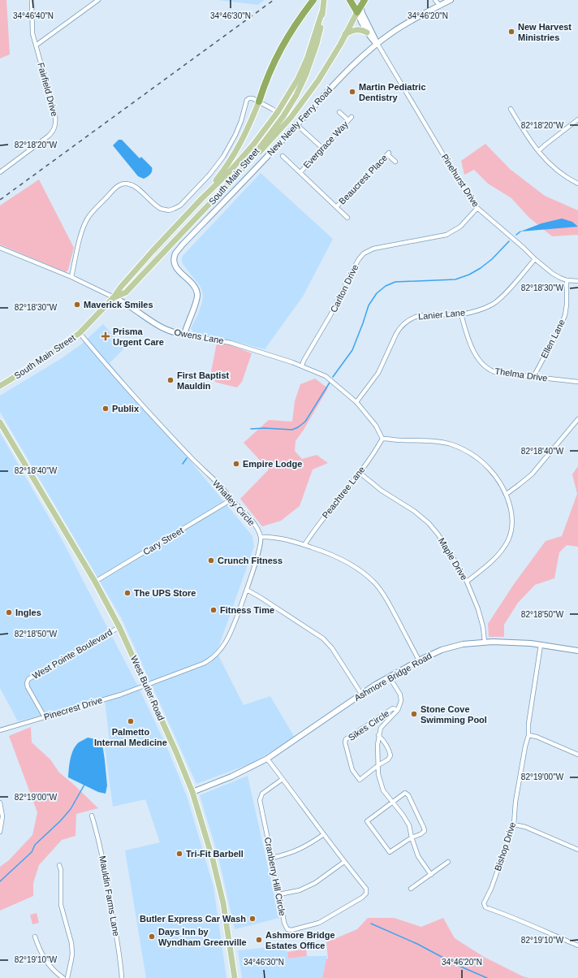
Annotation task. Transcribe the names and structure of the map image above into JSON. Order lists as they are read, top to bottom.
{
  "streets": {
    "main road": ["South Main Street", "West Butler Road"],
    "street": [
      "Fairfield Drive",
      "New Neely Ferry Road",
      "Evergrace Way",
      "Beaucrest Place",
      "Pinehurst Drive",
      "Carlton Drive",
      "Lanier Lane",
      "Owens Lane",
      "Ellen Lane",
      "Thelma Drive",
      "Peachtree Lane",
      "Whatley Circle",
      "Cary Street",
      "Maple Drive",
      "West Pointe Boulevard",
      "Ashmore Bridge Road",
      "Pinecrest Drive",
      "Sikes Circle",
      "Bishop Drive",
      "Cranberry Hill Circle",
      "Mauldin Farms Lane"
    ]
  },
  "crossings": [
    ["New Neely Ferry Road", "Pinehurst Drive"],
    ["New Neely Ferry Road", "Owens Lane"],
    ["South Main Street", "Owens Lane"],
    ["South Main Street", "Whatley Circle"],
    ["Pinehurst Drive", "Carlton Drive"],
    ["Pinehurst Drive", "Lanier Lane"],
    ["Pinehurst Drive", "Ellen Lane"],
    ["Carlton Drive", "Owens Lane"],
    ["Lanier Lane", "Owens Lane"],
    ["Lanier Lane", "Thelma Drive"],
    ["Owens Lane", "Peachtree Lane"],
    ["Ellen Lane", "Thelma Drive"],
    ["Peachtree Lane", "Maple Drive"],
    ["Whatley Circle", "Cary Street"],
    ["Cary Street", "West Butler Road"],
    ["Maple Drive", "Ashmore Bridge Road"],
    ["West Pointe Boulevard", "West Butler Road"],
    ["West Pointe Boulevard", "Pinecrest Drive"],
    ["Ashmore Bridge Road", "West Butler Road"],
    ["Ashmore Bridge Road", "Bishop Drive"],
    ["Ashmore Bridge Road", "Cranberry Hill Circle"],
    ["West Butler Road", "Pinecrest Drive"]
  ],
  "places": {
    "other": [
      "New Harvest Ministries",
      "Martin Pediatric Dentistry",
      "Maverick Smiles",
      "First Baptist Mauldin",
      "Publix",
      "Empire Lodge",
      "Crunch Fitness",
      "The UPS Store",
      "Fitness Time",
      "Ingles",
      "Stone Cove Swimming Pool",
      "Palmetto Internal Medicine",
      "Tri-Fit Barbell",
      "Butler Express Car Wash",
      "Days Inn by Wyndham Greenville",
      "Ashmore Bridge Estates Office"
    ],
    "health": ["Prisma Urgent Care"]
  },
  "coordinates": [
    "34°46'40\"N",
    "34°46'30\"N",
    "34°46'20\"N",
    "82°18'20\"W",
    "82°18'30\"W",
    "82°18'40\"W",
    "82°18'50\"W",
    "82°19'00\"W",
    "82°19'10\"W"
  ]
}
